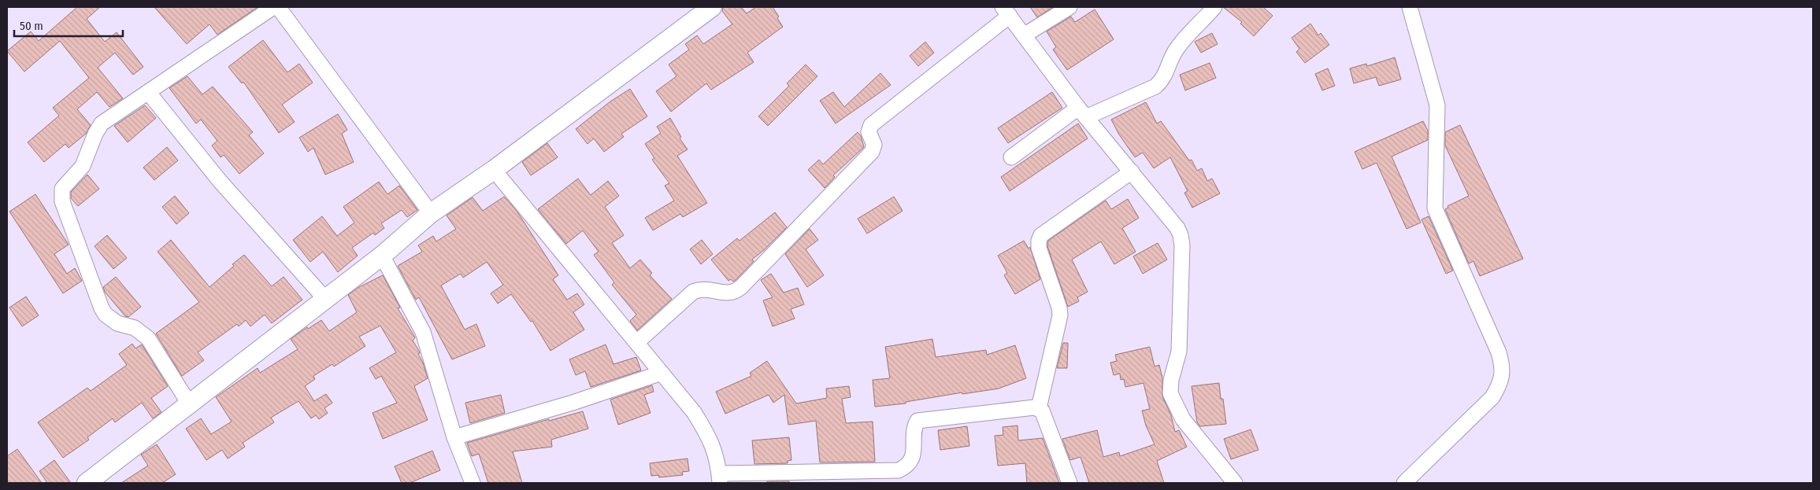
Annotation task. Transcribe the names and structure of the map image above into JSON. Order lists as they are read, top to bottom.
{
  "scale_bar": "50 m"
}
